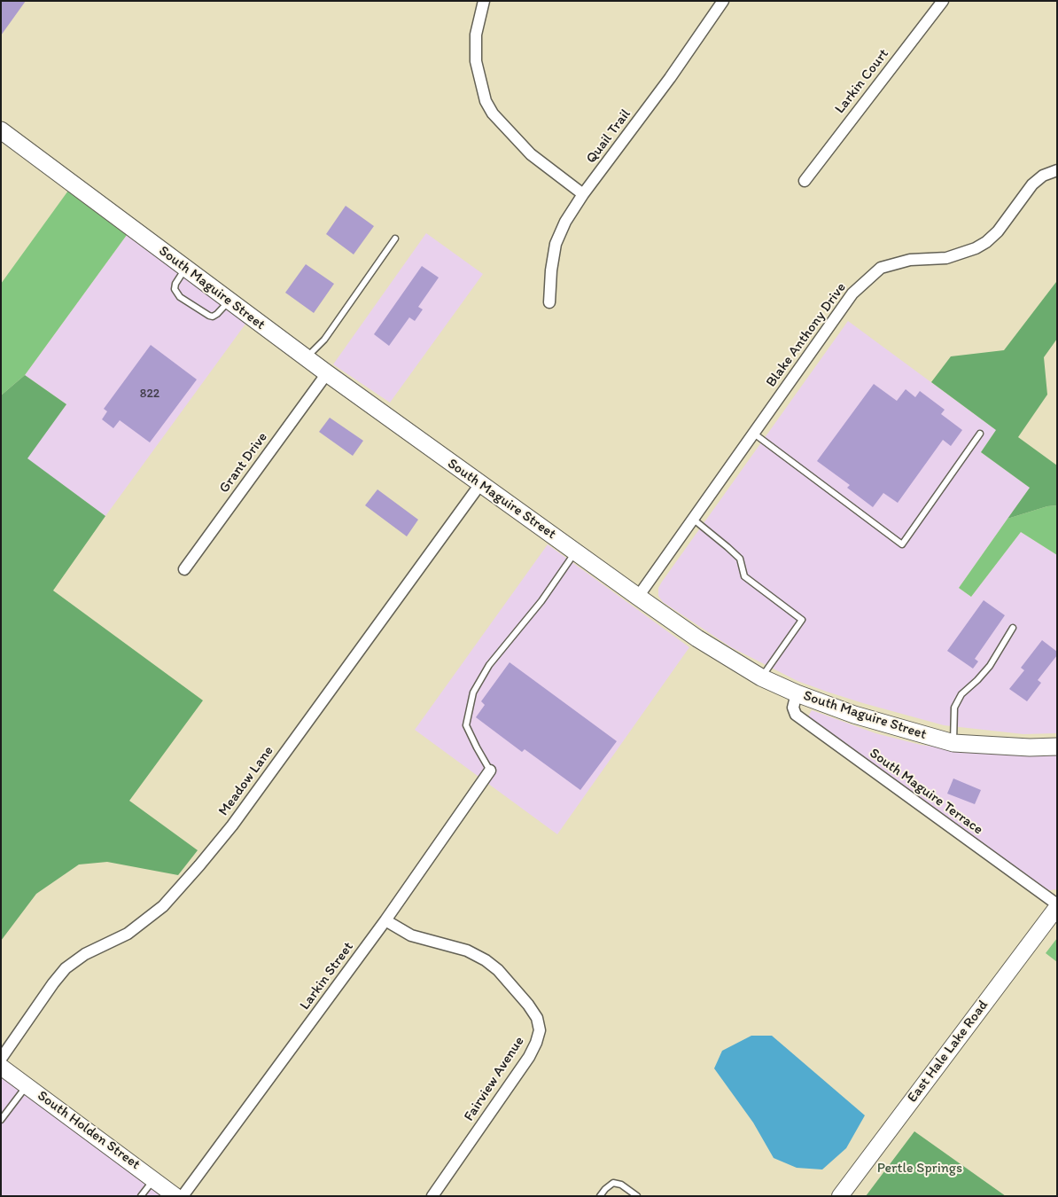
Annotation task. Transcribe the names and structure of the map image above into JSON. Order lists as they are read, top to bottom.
{
  "streets": {
    "main road": ["South Maguire Street", "East Hale Lake Road", "South Holden Street"],
    "street": [
      "Larkin Court",
      "Quail Trail",
      "Blake Anthony Drive",
      "Grant Drive",
      "Meadow Lane",
      "South Maguire Terrace",
      "Larkin Street",
      "Fairview Avenue"
    ]
  },
  "crossings": [
    ["South Maguire Street", "Blake Anthony Drive"],
    ["South Maguire Street", "Grant Drive"],
    ["South Maguire Street", "Meadow Lane"],
    ["South Maguire Street", "South Maguire Terrace"],
    ["South Maguire Terrace", "East Hale Lake Road"],
    ["Larkin Street", "Fairview Avenue"]
  ],
  "parks": ["Pertle Springs"],
  "house_numbers": ["822"]
}
